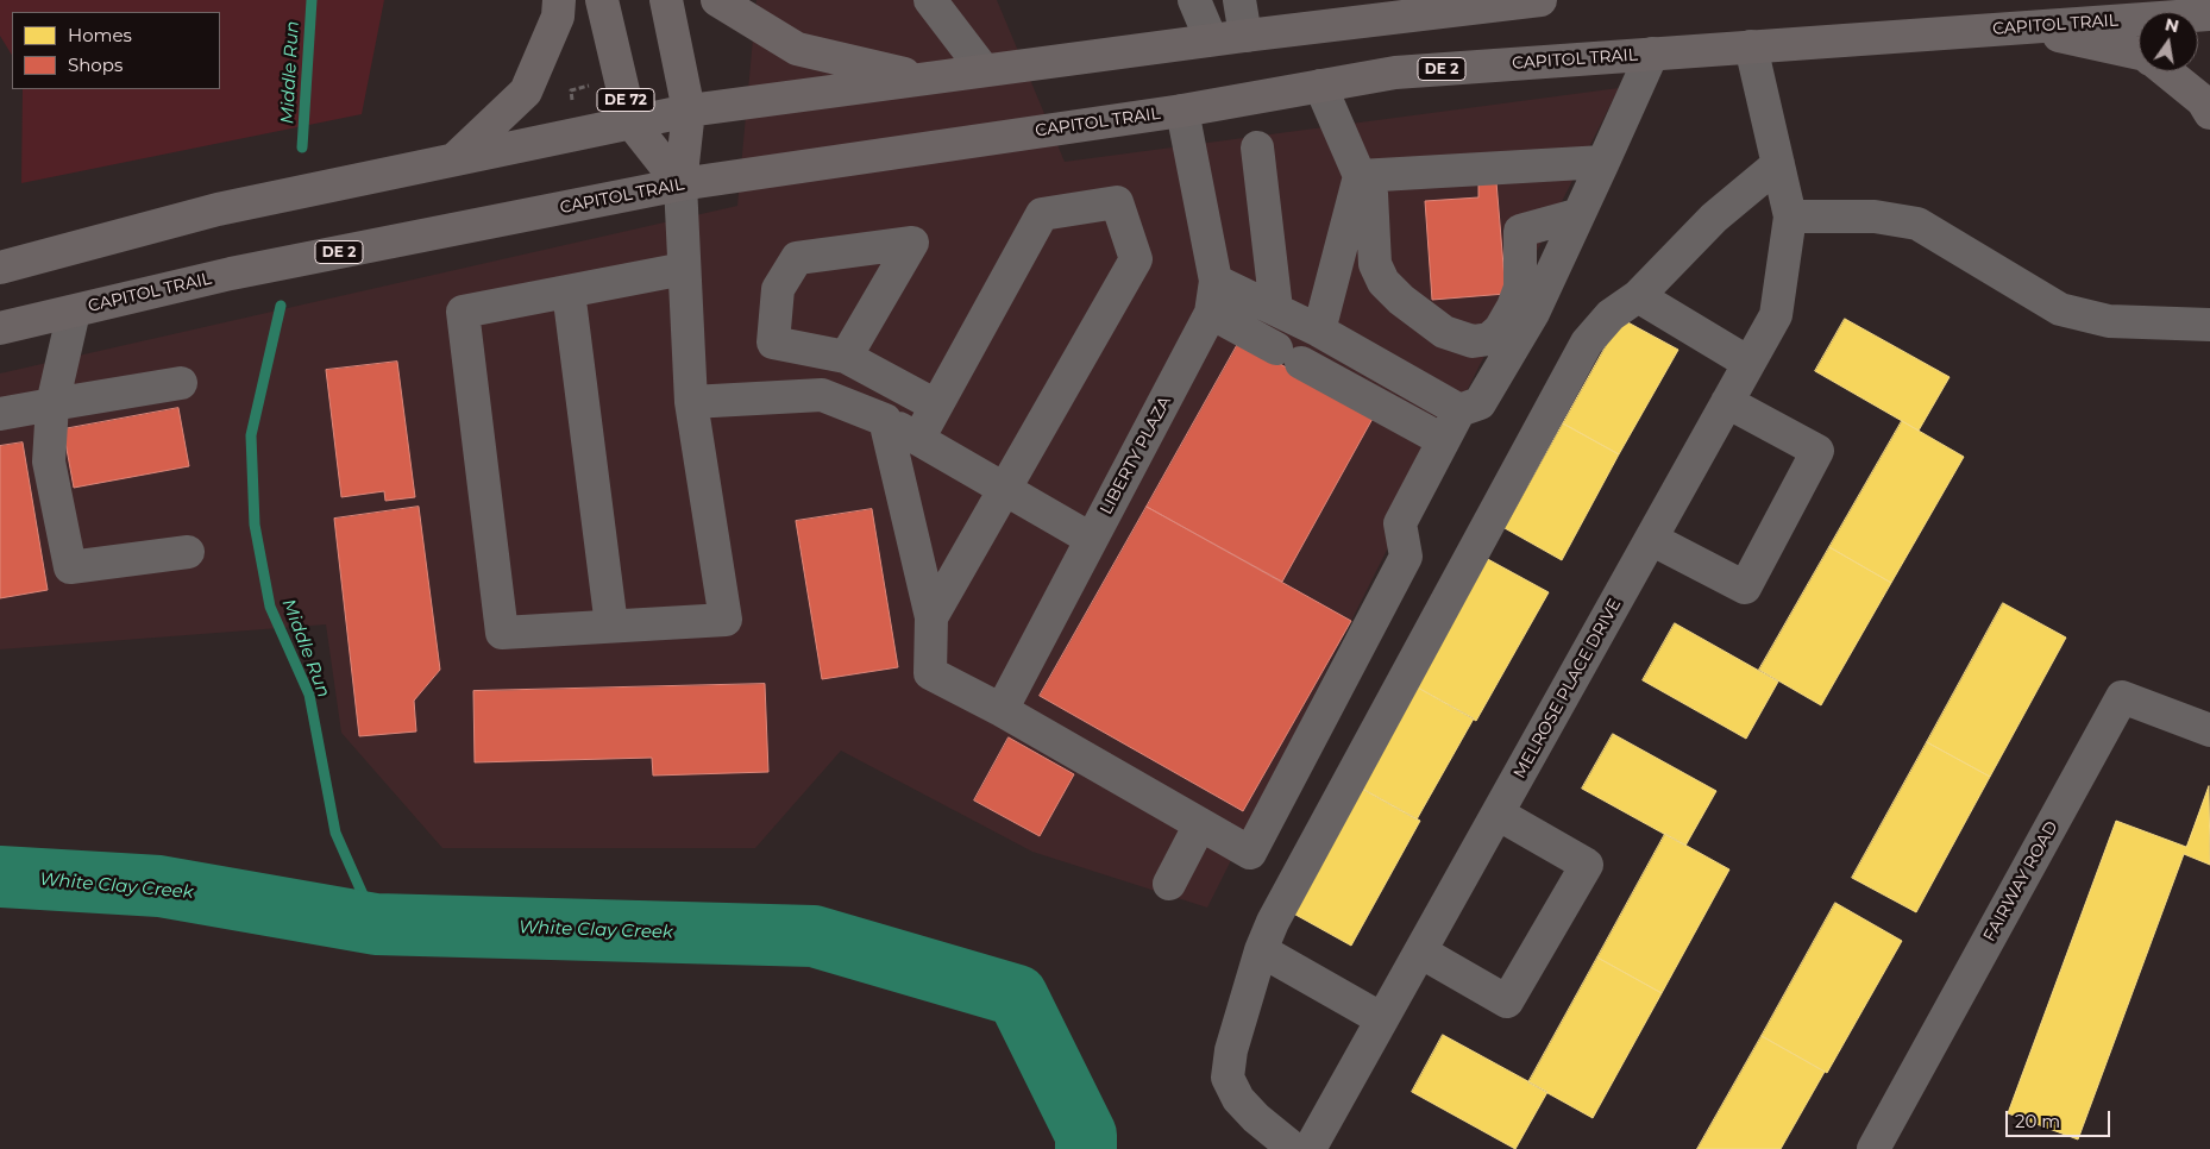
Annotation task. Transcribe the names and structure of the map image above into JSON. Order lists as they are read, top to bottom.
{
  "streets": {
    "main road": ["CAPITOL TRAIL", "DE 2", "DE 72"],
    "street": ["LIBERTY PLAZA", "MELROSE PLACE DRIVE", "FAIRWAY ROAD"]
  },
  "crossings": [
    ["CAPITOL TRAIL", "DE 72"],
    ["CAPITOL TRAIL", "LIBERTY PLAZA"],
    ["CAPITOL TRAIL", "MELROSE PLACE DRIVE"]
  ],
  "water": ["Middle Run", "White Clay Creek"],
  "legend": ["Homes", "Shops"],
  "scale_bar": "20 m",
  "north": "top"
}
